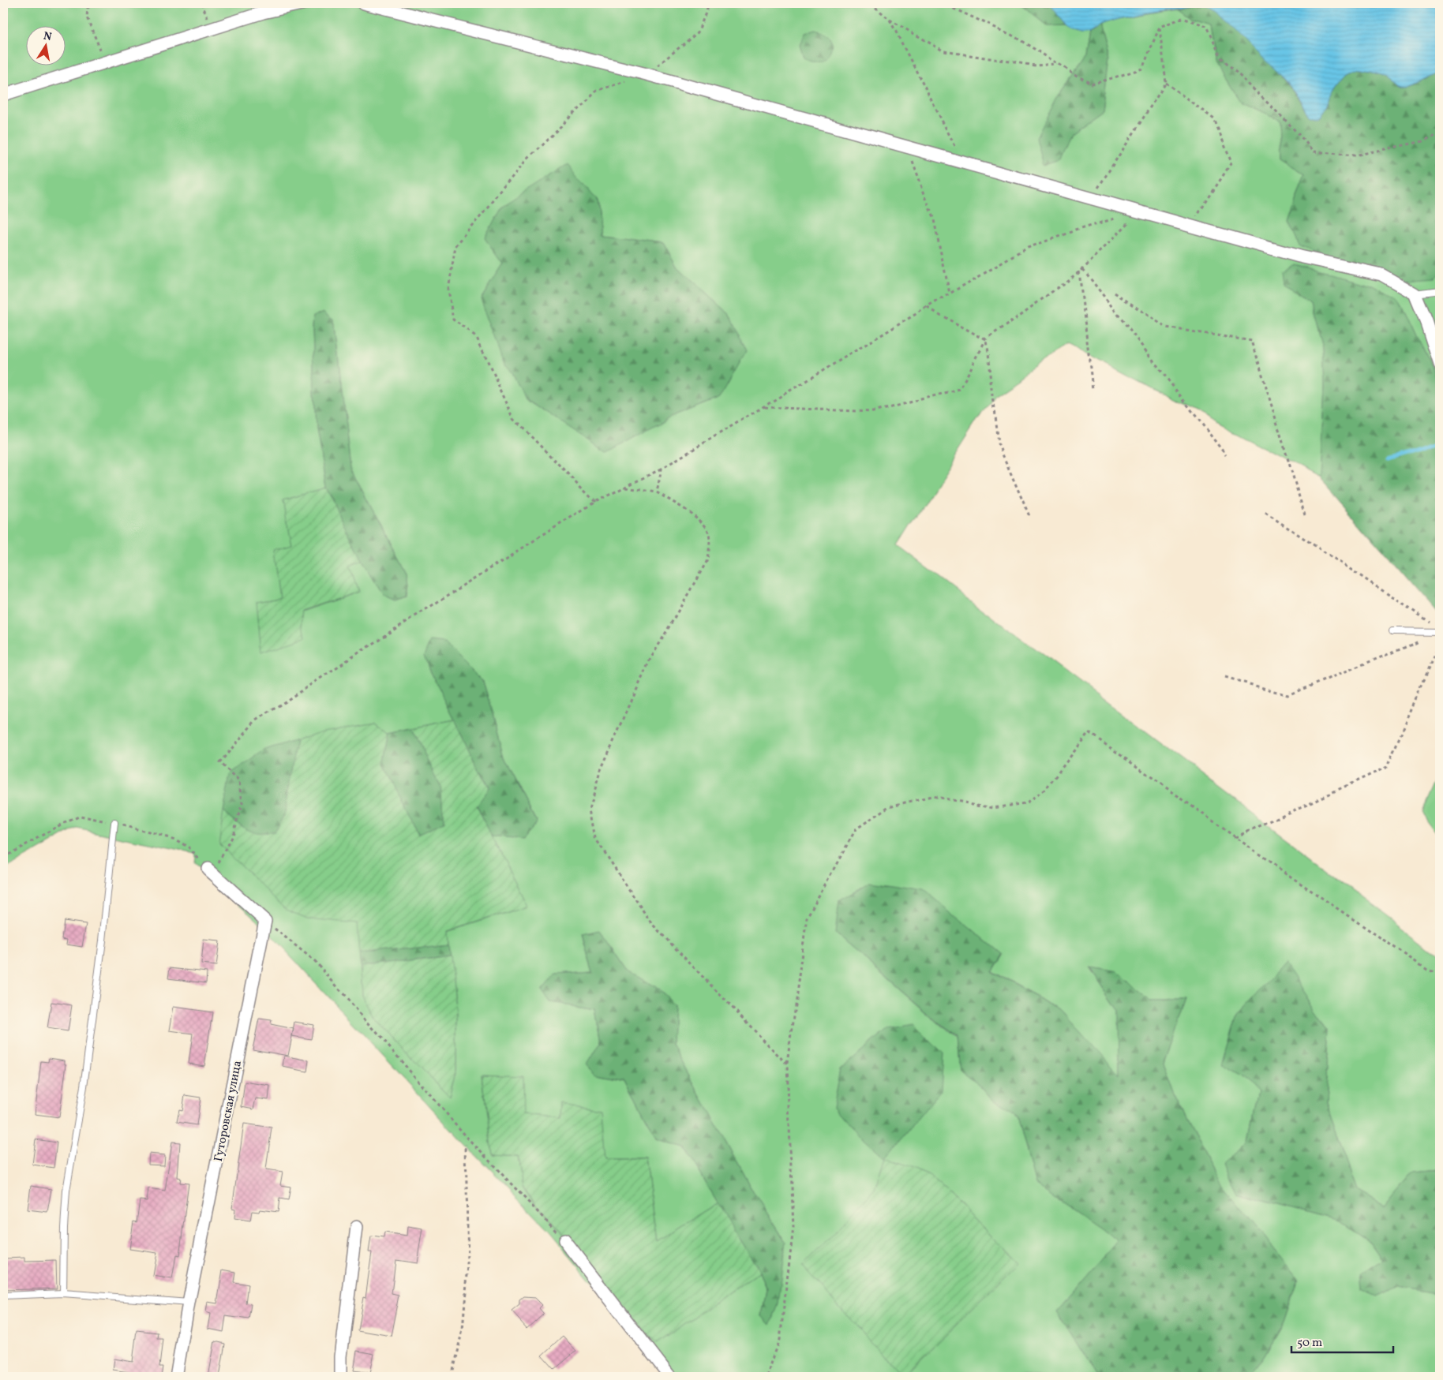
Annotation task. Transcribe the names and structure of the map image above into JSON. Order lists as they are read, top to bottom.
{
  "streets": {
    "street": ["Гуторовская улица"]
  },
  "scale_bar": "50 m",
  "north": "top"
}
